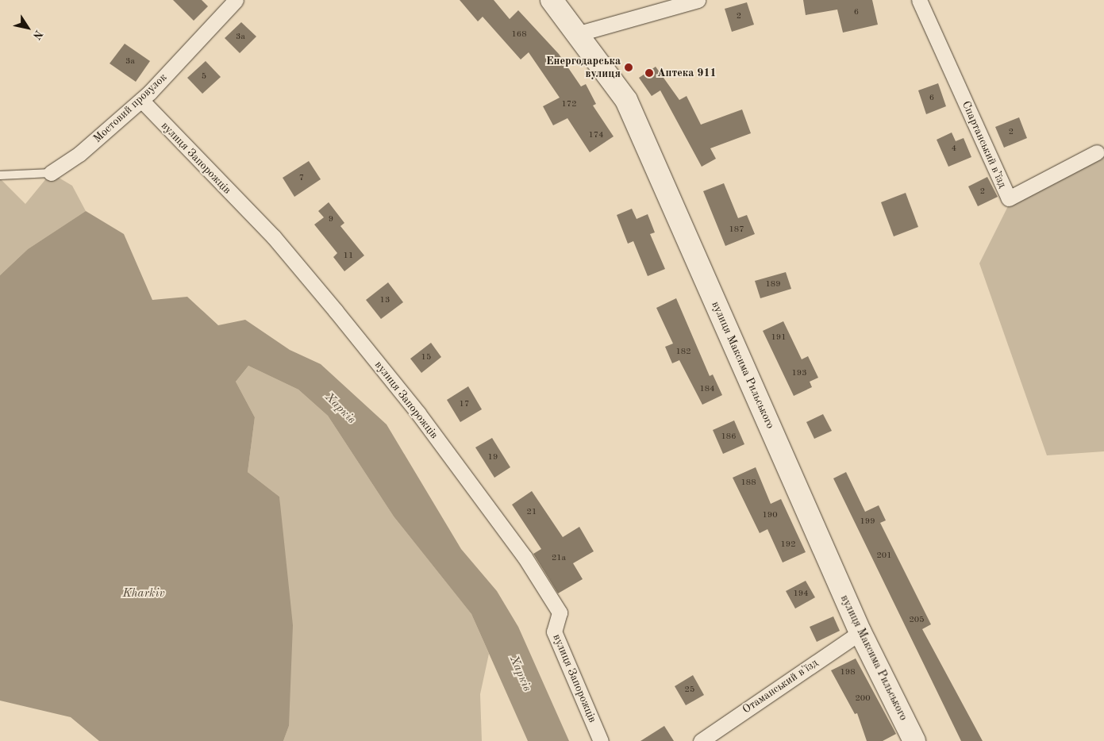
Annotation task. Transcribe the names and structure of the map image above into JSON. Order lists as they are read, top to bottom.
{
  "streets": {
    "main road": ["вулиця Максима Рильського"],
    "street": [
      "Мостовий провулок",
      "Спартанський в’їзд",
      "вулиця Запорожців",
      "Отаманський в'їзд"
    ]
  },
  "crossings": [
    ["Мостовий провулок", "вулиця Запорожців"],
    ["вулиця Максима Рильського", "Отаманський в'їзд"]
  ],
  "water": ["Харків", "Kharkiv"],
  "places": ["Енергодарська вулиця", "Аптека 911"],
  "house_numbers": [
    "6",
    "2",
    "168",
    "3а",
    "3а",
    "5",
    "6",
    "172",
    "2",
    "174",
    "4",
    "7",
    "2",
    "9",
    "187",
    "11",
    "189",
    "13",
    "191",
    "182",
    "15",
    "193",
    "184",
    "17",
    "186",
    "19",
    "188",
    "21",
    "190",
    "199",
    "192",
    "201",
    "21а",
    "194",
    "205",
    "198",
    "25",
    "200"
  ],
  "north": "bottom right"
}
